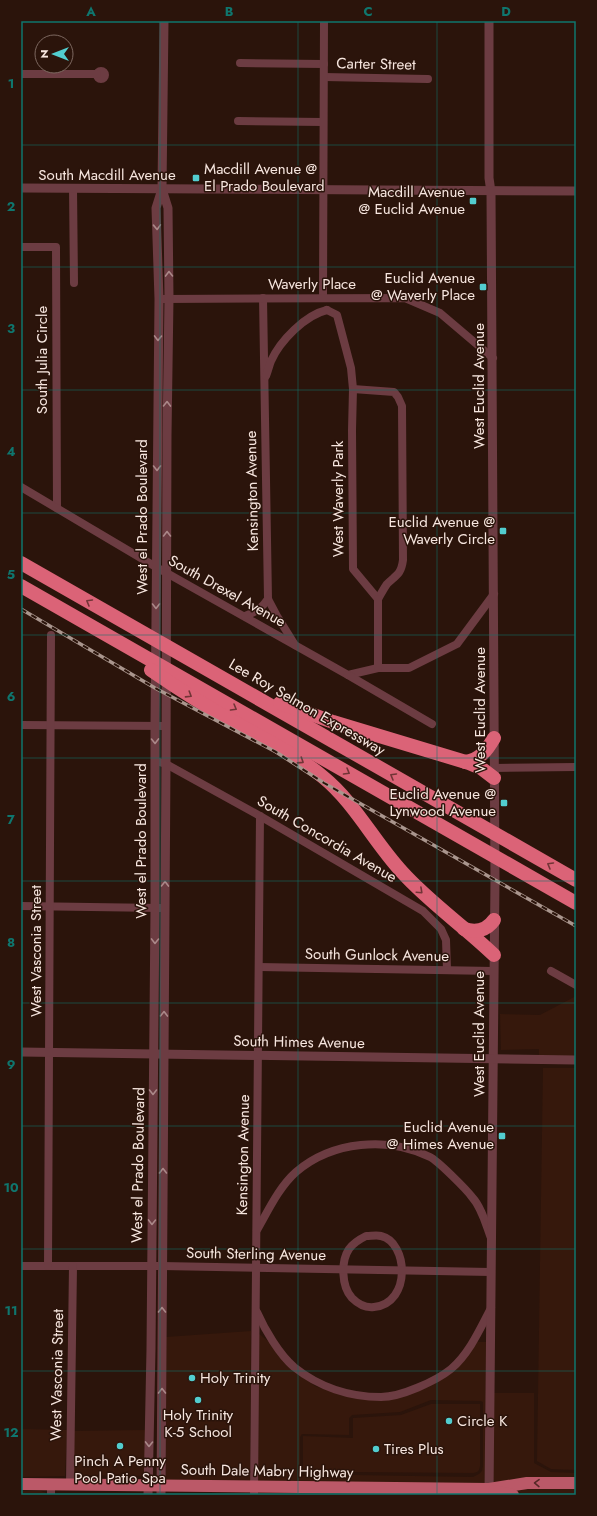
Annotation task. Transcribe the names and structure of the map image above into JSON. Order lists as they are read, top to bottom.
{
  "streets": {
    "highway": ["Lee Roy Selmon Expressway"],
    "main road": ["South Dale Mabry Highway"],
    "street": [
      "Carter Street",
      "South Macdill Avenue",
      "Waverly Place",
      "South Julia Circle",
      "West Euclid Avenue",
      "Kensington Avenue",
      "West Waverly Park",
      "West el Prado Boulevard",
      "South Drexel Avenue",
      "South Concordia Avenue",
      "West Vasconia Street",
      "South Gunlock Avenue",
      "South Himes Avenue",
      "South Sterling Avenue"
    ]
  },
  "crossings": [
    ["South Macdill Avenue", "West Euclid Avenue"],
    ["South Macdill Avenue", "West el Prado Boulevard"],
    ["Waverly Place", "West Euclid Avenue"],
    ["Waverly Place", "Kensington Avenue"],
    ["Waverly Place", "West el Prado Boulevard"],
    ["South Julia Circle", "South Drexel Avenue"],
    ["West Euclid Avenue", "South Gunlock Avenue"],
    ["West Euclid Avenue", "South Himes Avenue"],
    ["West Euclid Avenue", "South Sterling Avenue"],
    ["West Euclid Avenue", "South Dale Mabry Highway"],
    ["Kensington Avenue", "West Waverly Park"],
    ["Kensington Avenue", "South Drexel Avenue"],
    ["Kensington Avenue", "South Concordia Avenue"],
    ["Kensington Avenue", "South Gunlock Avenue"],
    ["Kensington Avenue", "South Himes Avenue"],
    ["Kensington Avenue", "South Sterling Avenue"],
    ["Kensington Avenue", "South Dale Mabry Highway"],
    ["West el Prado Boulevard", "South Drexel Avenue"],
    ["West el Prado Boulevard", "South Concordia Avenue"],
    ["West el Prado Boulevard", "South Himes Avenue"],
    ["West el Prado Boulevard", "South Sterling Avenue"],
    ["West el Prado Boulevard", "South Dale Mabry Highway"],
    ["South Concordia Avenue", "South Gunlock Avenue"],
    ["West Vasconia Street", "South Himes Avenue"],
    ["West Vasconia Street", "South Sterling Avenue"],
    ["West Vasconia Street", "South Dale Mabry Highway"]
  ],
  "places": {
    "transit": [
      "Macdill Avenue @ El Prado Boulevard",
      "Macdill Avenue @ Euclid Avenue",
      "Euclid Avenue @ Waverly Place",
      "Euclid Avenue @ Waverly Circle",
      "Euclid Avenue @ Lynwood Avenue",
      "Euclid Avenue @ Himes Avenue"
    ],
    "other": [
      "Holy Trinity",
      "Holy Trinity K-5 School",
      "Circle K",
      "Pinch A Penny Pool Patio Spa",
      "Tires Plus"
    ]
  },
  "north": "left",
  "grid": {
    "columns": [
      "A",
      "B",
      "C",
      "D"
    ],
    "rows": [
      "1",
      "2",
      "3",
      "4",
      "5",
      "6",
      "7",
      "8",
      "9",
      "10",
      "11",
      "12"
    ]
  }
}
